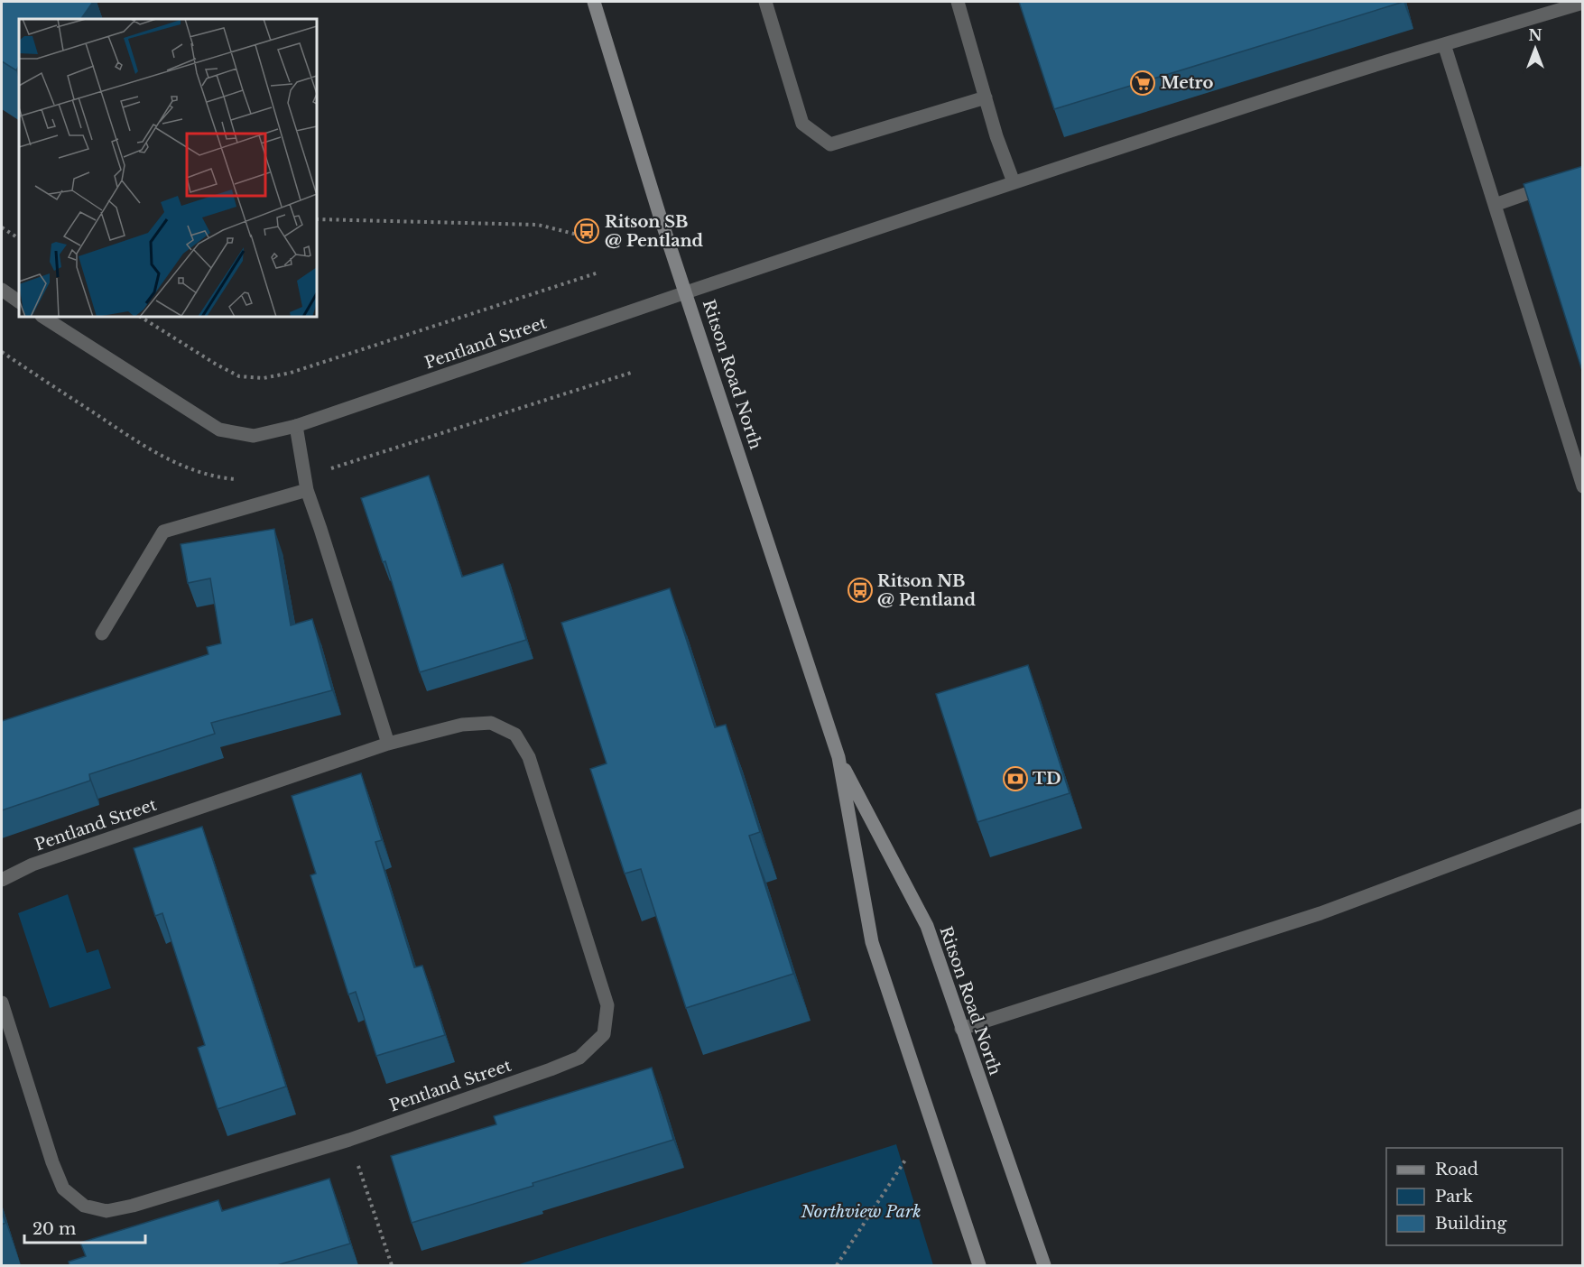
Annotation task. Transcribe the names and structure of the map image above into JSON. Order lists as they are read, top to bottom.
{
  "streets": {
    "main road": ["Ritson Road North"],
    "street": ["Pentland Street"]
  },
  "crossings": [
    ["Pentland Street", "Ritson Road North"]
  ],
  "parks": ["Northview Park"],
  "places": {
    "supermarket": ["Metro"],
    "bus stop": ["Ritson SB @ Pentland", "Ritson NB @ Pentland"],
    "bank": ["TD"]
  },
  "legend": ["Road", "Park", "Building"],
  "scale_bar": "20 m",
  "north": "top"
}
